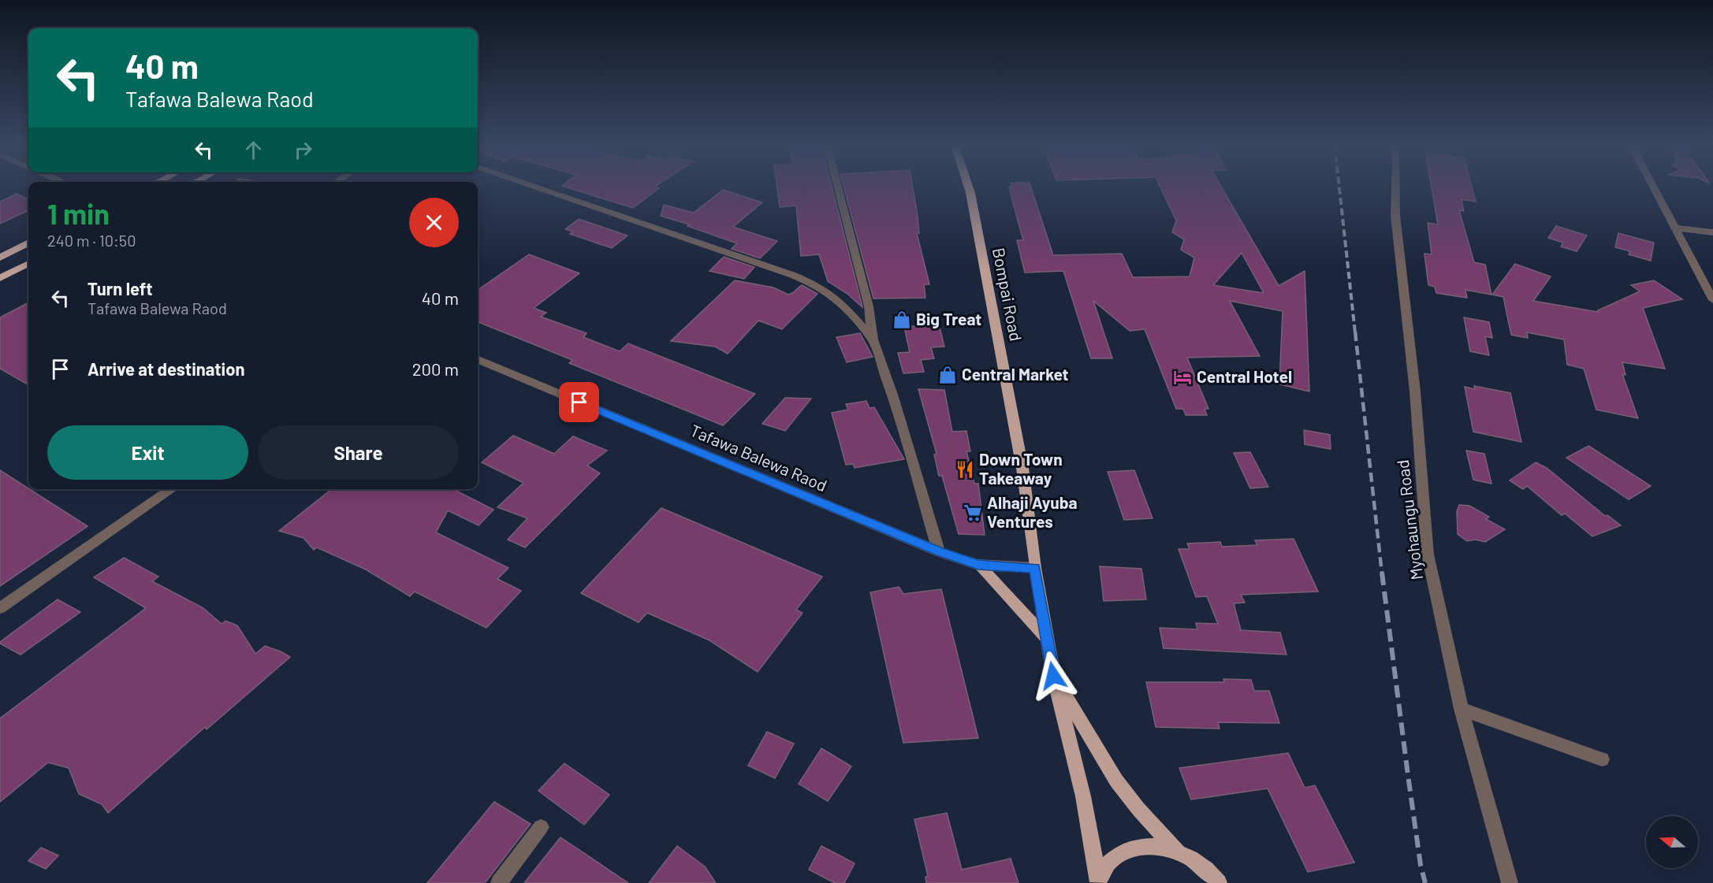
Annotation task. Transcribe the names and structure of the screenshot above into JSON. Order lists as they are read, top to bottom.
{
  "streets": {
    "main road": ["Bompai Road"],
    "street": ["Tafawa Balewa Raod", "Myohaungu Road"]
  },
  "crossings": [
    ["Bompai Road", "Tafawa Balewa Raod"]
  ],
  "places": {
    "shop": ["Big Treat", "Central Market"],
    "hotel": ["Central Hotel"],
    "restaurant": ["Down Town Takeaway"],
    "supermarket": ["Alhaji Ayuba Ventures"]
  },
  "north": "left",
  "page": {
    "turn": ["40 m", "Tafawa Balewa Raod"],
    "heading": ["1 min", "240 m · 10:50"],
    "list": [
      {
        "name": "Turn left",
        "note": "Tafawa Balewa Raod",
        "value": "40 m"
      },
      {
        "name": "Arrive at destination",
        "value": "200 m"
      }
    ],
    "buttons": ["Exit", "Share"]
  }
}
